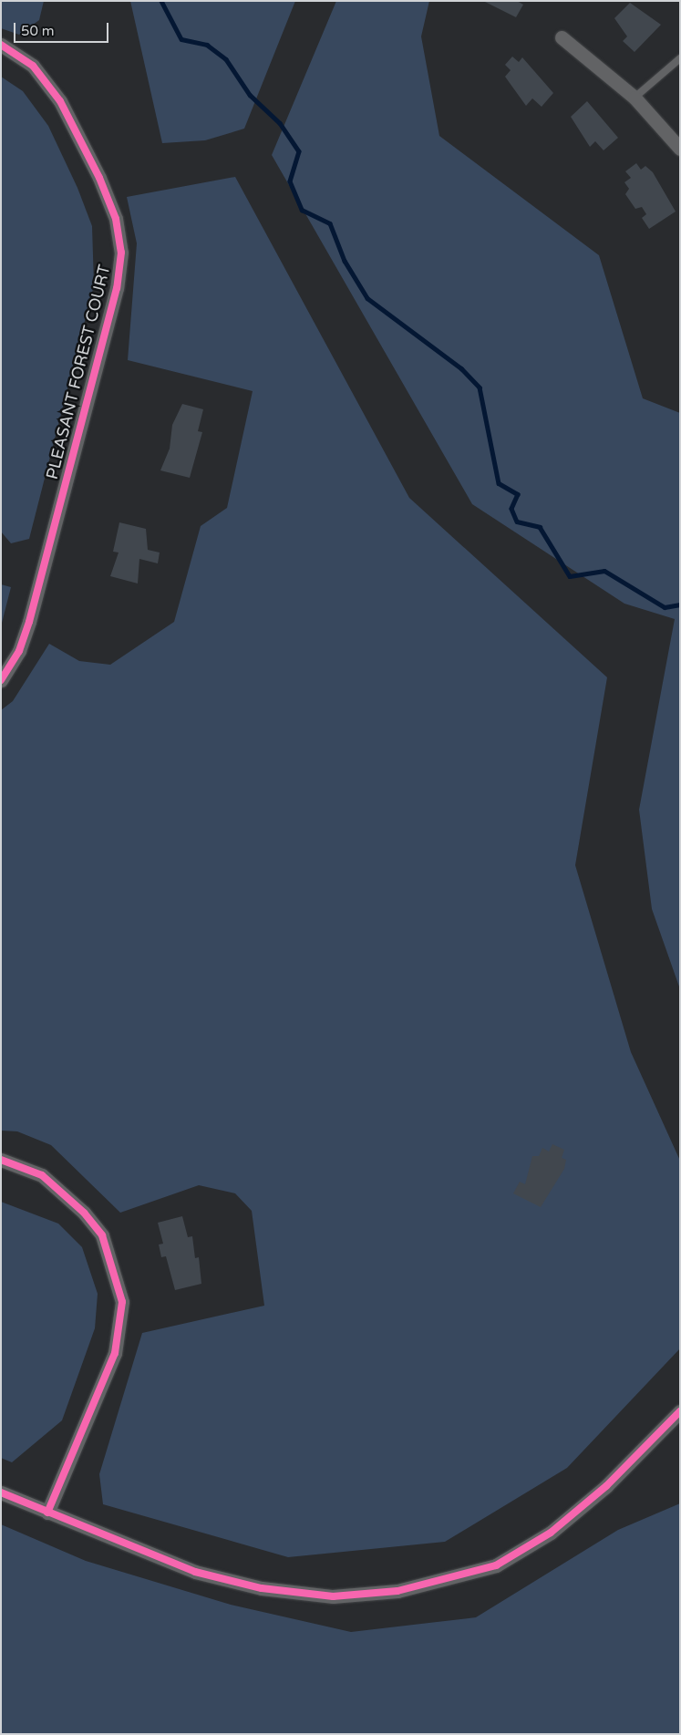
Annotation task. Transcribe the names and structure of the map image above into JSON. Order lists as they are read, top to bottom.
{
  "streets": {
    "street": ["PLEASANT FOREST COURT"]
  },
  "scale_bar": "50 m"
}
